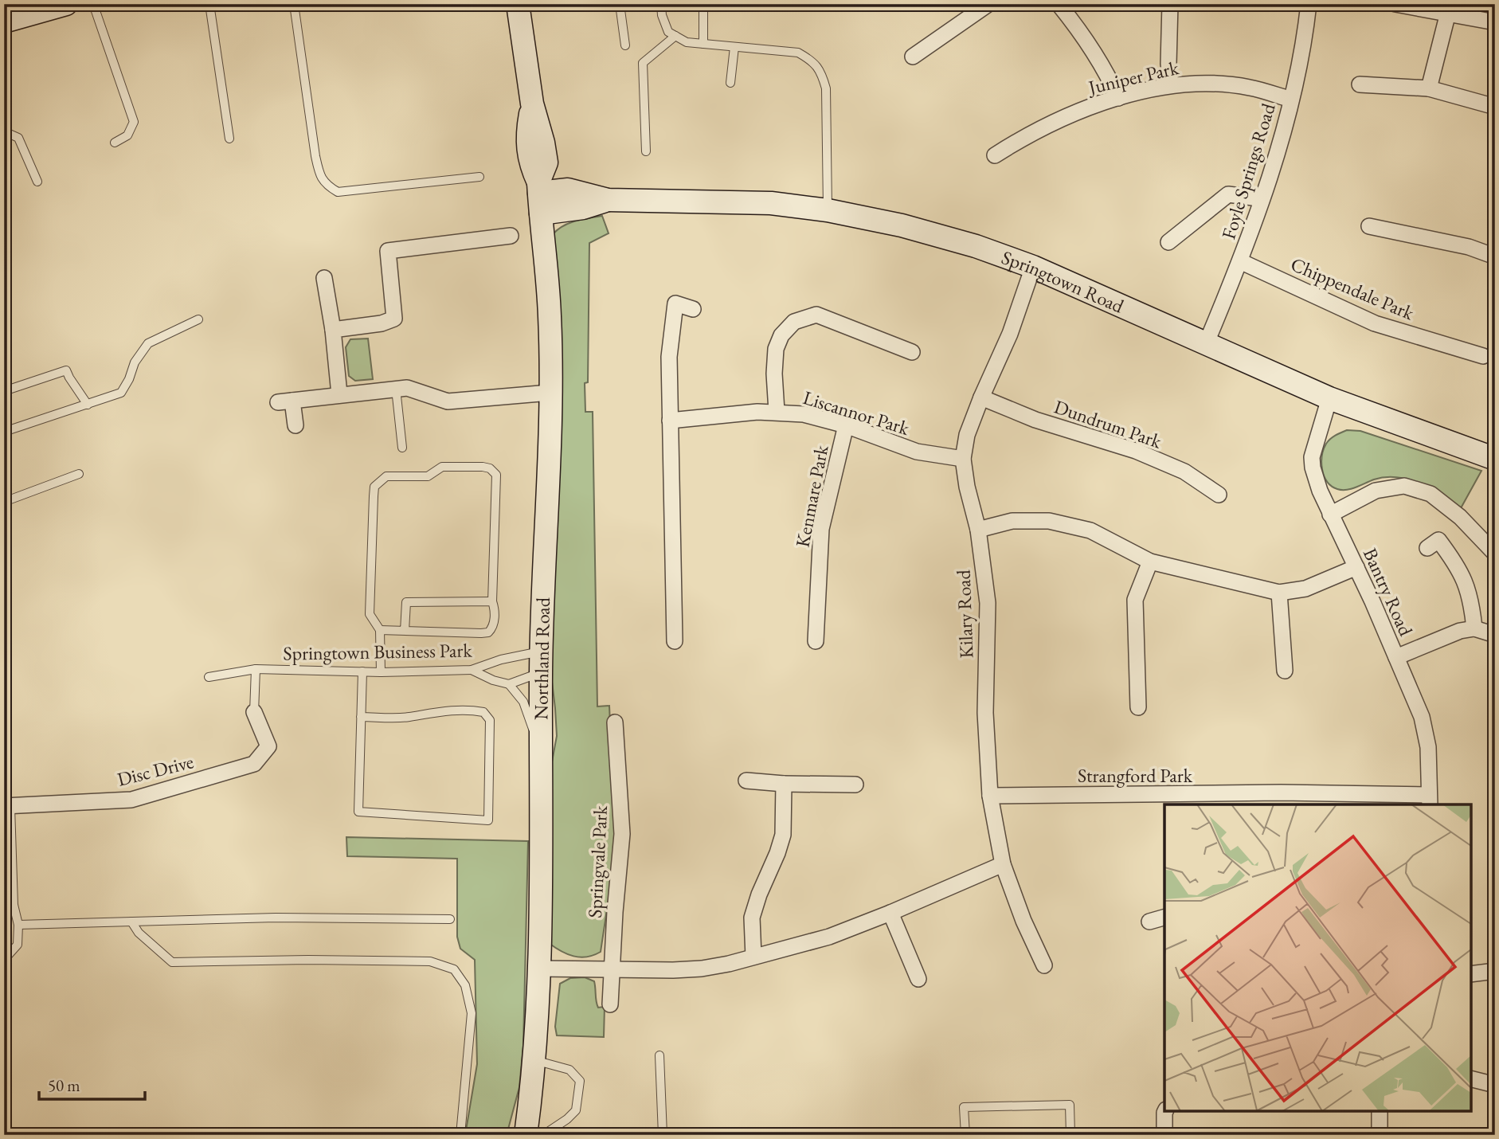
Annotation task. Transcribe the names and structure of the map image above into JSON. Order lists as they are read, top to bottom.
{
  "streets": {
    "main road": ["Springtown Road", "Northland Road"],
    "street": [
      "Juniper Park",
      "Foyle Springs Road",
      "Chippendale Park",
      "Liscannor Park",
      "Dundrum Park",
      "Kenmare Park",
      "Bantry Road",
      "Kilary Road",
      "Disc Drive",
      "Strangford Park",
      "Springvale Park"
    ],
    "lane": ["Springtown Business Park"]
  },
  "crossings": [
    ["Juniper Park", "Foyle Springs Road"],
    ["Foyle Springs Road", "Springtown Road"],
    ["Foyle Springs Road", "Chippendale Park"],
    ["Springtown Road", "Bantry Road"],
    ["Springtown Road", "Kilary Road"],
    ["Springtown Road", "Northland Road"],
    ["Liscannor Park", "Kenmare Park"],
    ["Liscannor Park", "Kilary Road"],
    ["Dundrum Park", "Kilary Road"],
    ["Bantry Road", "Strangford Park"],
    ["Kilary Road", "Strangford Park"],
    ["Springtown Business Park", "Northland Road"],
    ["Springtown Business Park", "Disc Drive"]
  ],
  "scale_bar": "50 m"
}
